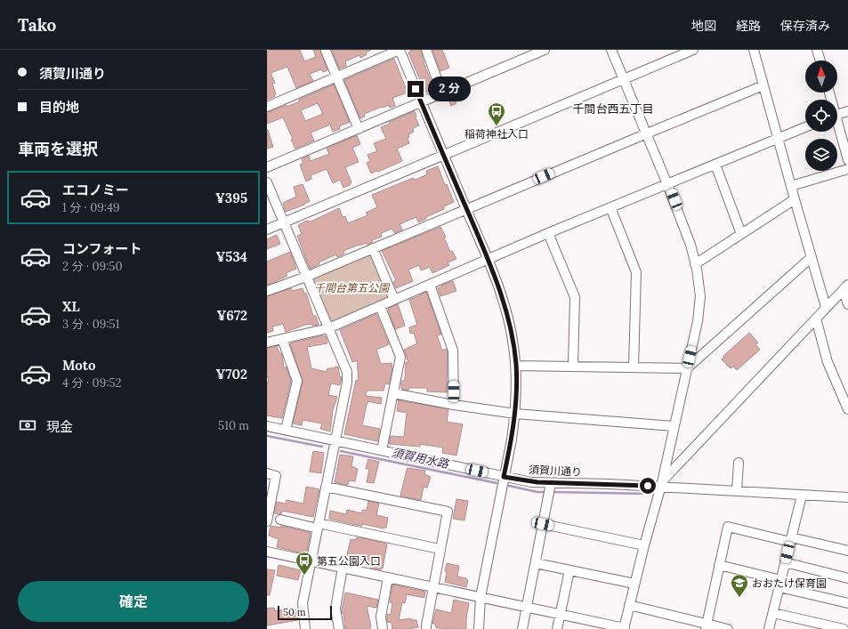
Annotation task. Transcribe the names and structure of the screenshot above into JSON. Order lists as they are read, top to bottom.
{
  "streets": {
    "street": ["須賀川通り"]
  },
  "districts": ["千間台西五丁目"],
  "water": ["須賀用水路"],
  "parks": ["千間台第五公園"],
  "places": {
    "bus stop": ["稲荷神社入口", "第五公園入口"],
    "school or university": ["おおたけ保育園"]
  },
  "scale_bar": "50 m",
  "north": "top",
  "page": {
    "header": "Tako",
    "nav": ["地図", "経路", "保存済み"],
    "banner": ["須賀川通り", "目的地"],
    "bubble": "2 分",
    "heading": "車両を選択",
    "list": [
      {
        "name": "エコノミー",
        "note": "1 分 · 09:49",
        "value": "¥395"
      },
      {
        "name": "コンフォート",
        "note": "2 分 · 09:50",
        "value": "¥534"
      },
      {
        "name": "XL",
        "note": "3 分 · 09:51",
        "value": "¥672"
      },
      {
        "name": "Moto",
        "note": "4 分 · 09:52",
        "value": "¥702"
      }
    ],
    "pay": ["現金", "510 m"],
    "buttons": "確定",
    "scale": "50 m"
  }
}
